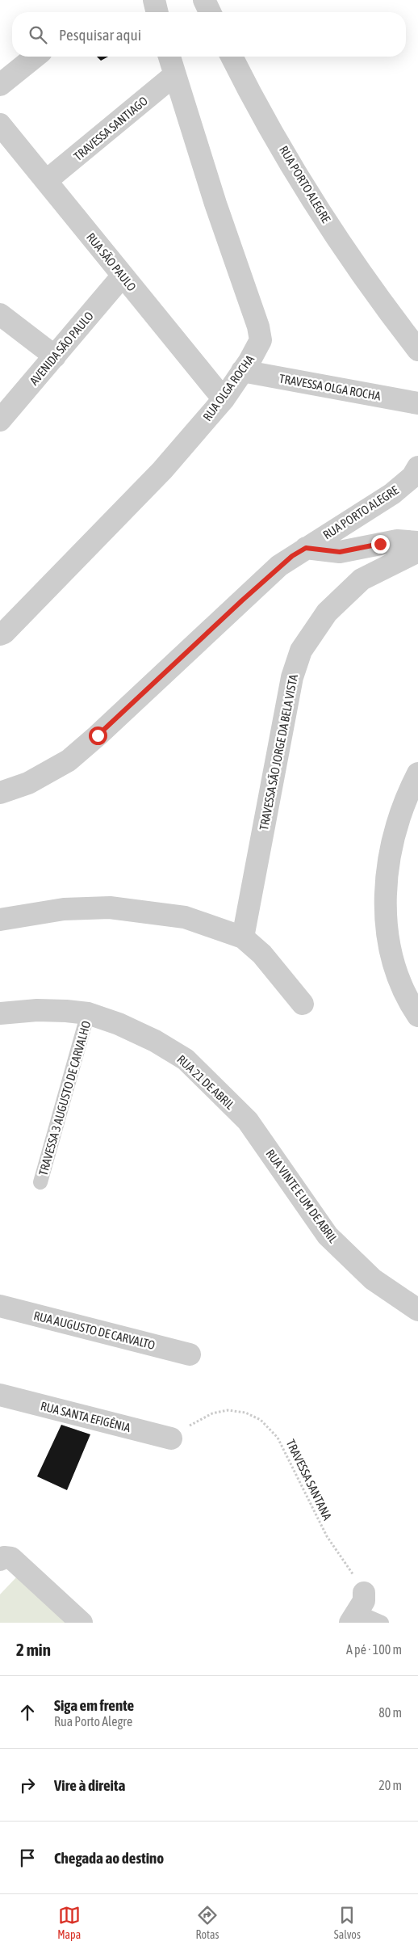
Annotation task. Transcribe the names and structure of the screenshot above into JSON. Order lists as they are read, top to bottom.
{
  "streets": {
    "street": [
      "TRAVESSA SANTIAGO",
      "RUA PORTO ALEGRE",
      "RUA SÃO PAULO",
      "AVENIDA SÃO PAULO",
      "TRAVESSA OLGA ROCHA",
      "RUA OLGA ROCHA",
      "TRAVESSA SÃO JORGE DA BELA VISTA",
      "RUA 21 DE ABRIL",
      "RUA VINTE E UM DE ABRIL",
      "RUA AUGUSTO DE CARVALTO",
      "RUA SANTA EFIGÊNIA"
    ],
    "lane": ["TRAVESSA 3 AUGUSTO DE CARVALHO"],
    "path": ["TRAVESSA SANTANA"]
  },
  "crossings": [
    ["TRAVESSA SANTIAGO", "RUA SÃO PAULO"],
    ["TRAVESSA SANTIAGO", "RUA OLGA ROCHA"],
    ["RUA SÃO PAULO", "AVENIDA SÃO PAULO"],
    ["RUA SÃO PAULO", "RUA OLGA ROCHA"],
    ["TRAVESSA OLGA ROCHA", "RUA OLGA ROCHA"],
    ["RUA 21 DE ABRIL", "TRAVESSA 3 AUGUSTO DE CARVALHO"],
    ["RUA 21 DE ABRIL", "RUA VINTE E UM DE ABRIL"],
    ["RUA SANTA EFIGÊNIA", "TRAVESSA SANTANA"]
  ],
  "page": {
    "search": "Pesquisar aqui",
    "heading": ["2 min", "A pé · 100 m"],
    "list": [
      ["Siga em frente", "Rua Porto Alegre", "80 m"],
      ["Vire à direita", "20 m"],
      "Chegada ao destino"
    ],
    "nav": ["Mapa", "Rotas", "Salvos"]
  }
}
